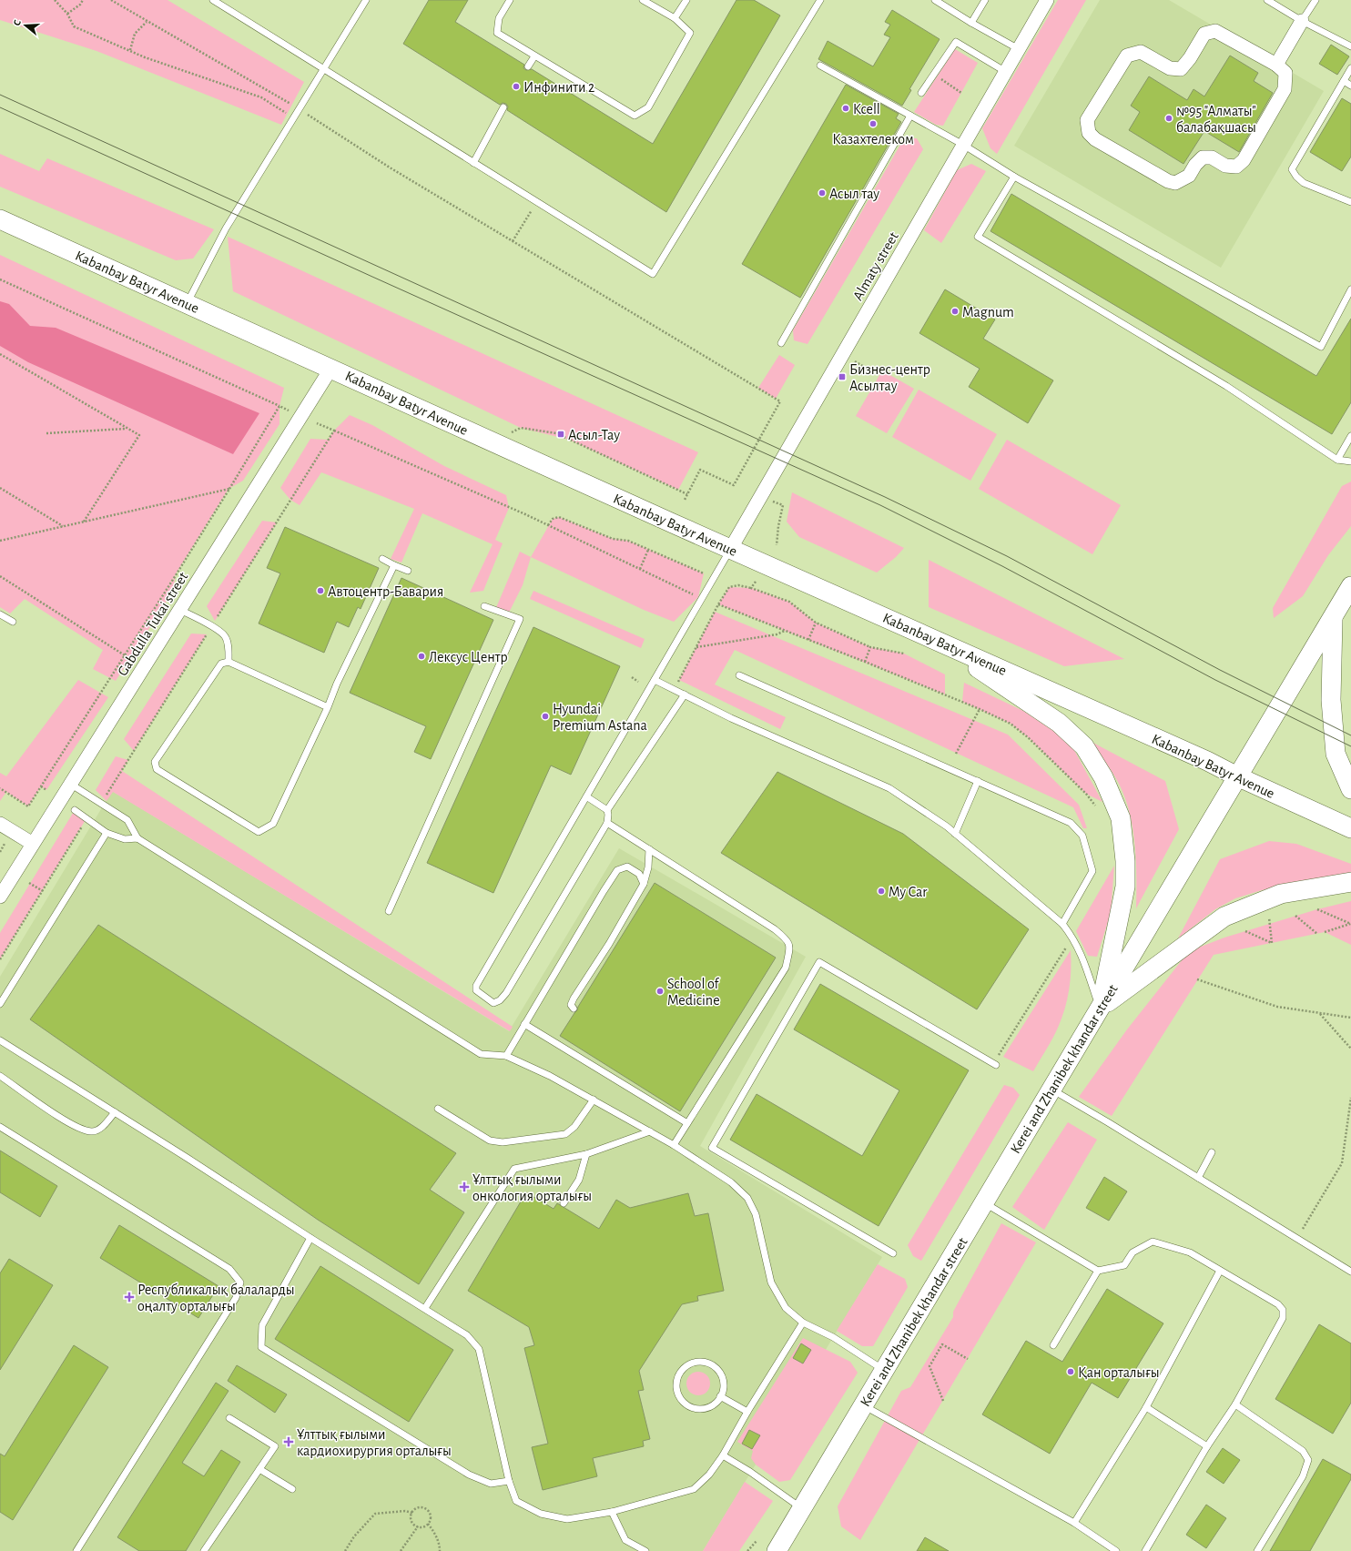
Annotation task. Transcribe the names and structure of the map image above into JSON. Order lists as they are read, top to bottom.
{
  "streets": {
    "main road": ["Kabanbay Batyr Avenue", "Kerei and Zhanibek khandar street"],
    "street": ["Almaty street", "Gabdulla Tukai street"]
  },
  "crossings": [
    ["Almaty street", "Kabanbay Batyr Avenue"],
    ["Kabanbay Batyr Avenue", "Gabdulla Tukai street"],
    ["Kabanbay Batyr Avenue", "Kerei and Zhanibek khandar street"]
  ],
  "places": {
    "other": [
      "Инфинити 2",
      "Kcell",
      "№95 \"Алматы\" балабақшасы",
      "Казахтелеком",
      "Асыл тау",
      "Magnum",
      "Автоцентр-Бавария",
      "Лексус Центр",
      "Hyundai Premium Astana",
      "My Car",
      "School of Medicine",
      "Қан орталығы"
    ],
    "transit": ["Бизнес-центр Асылтау", "Асыл-Тау"],
    "health": ["Ұлттық ғылыми онкология орталығы", "Республикалық балаларды оңалту орталығы", "Ұлттық ғылыми кардиохирургия орталығы"]
  },
  "north": "left"
}
